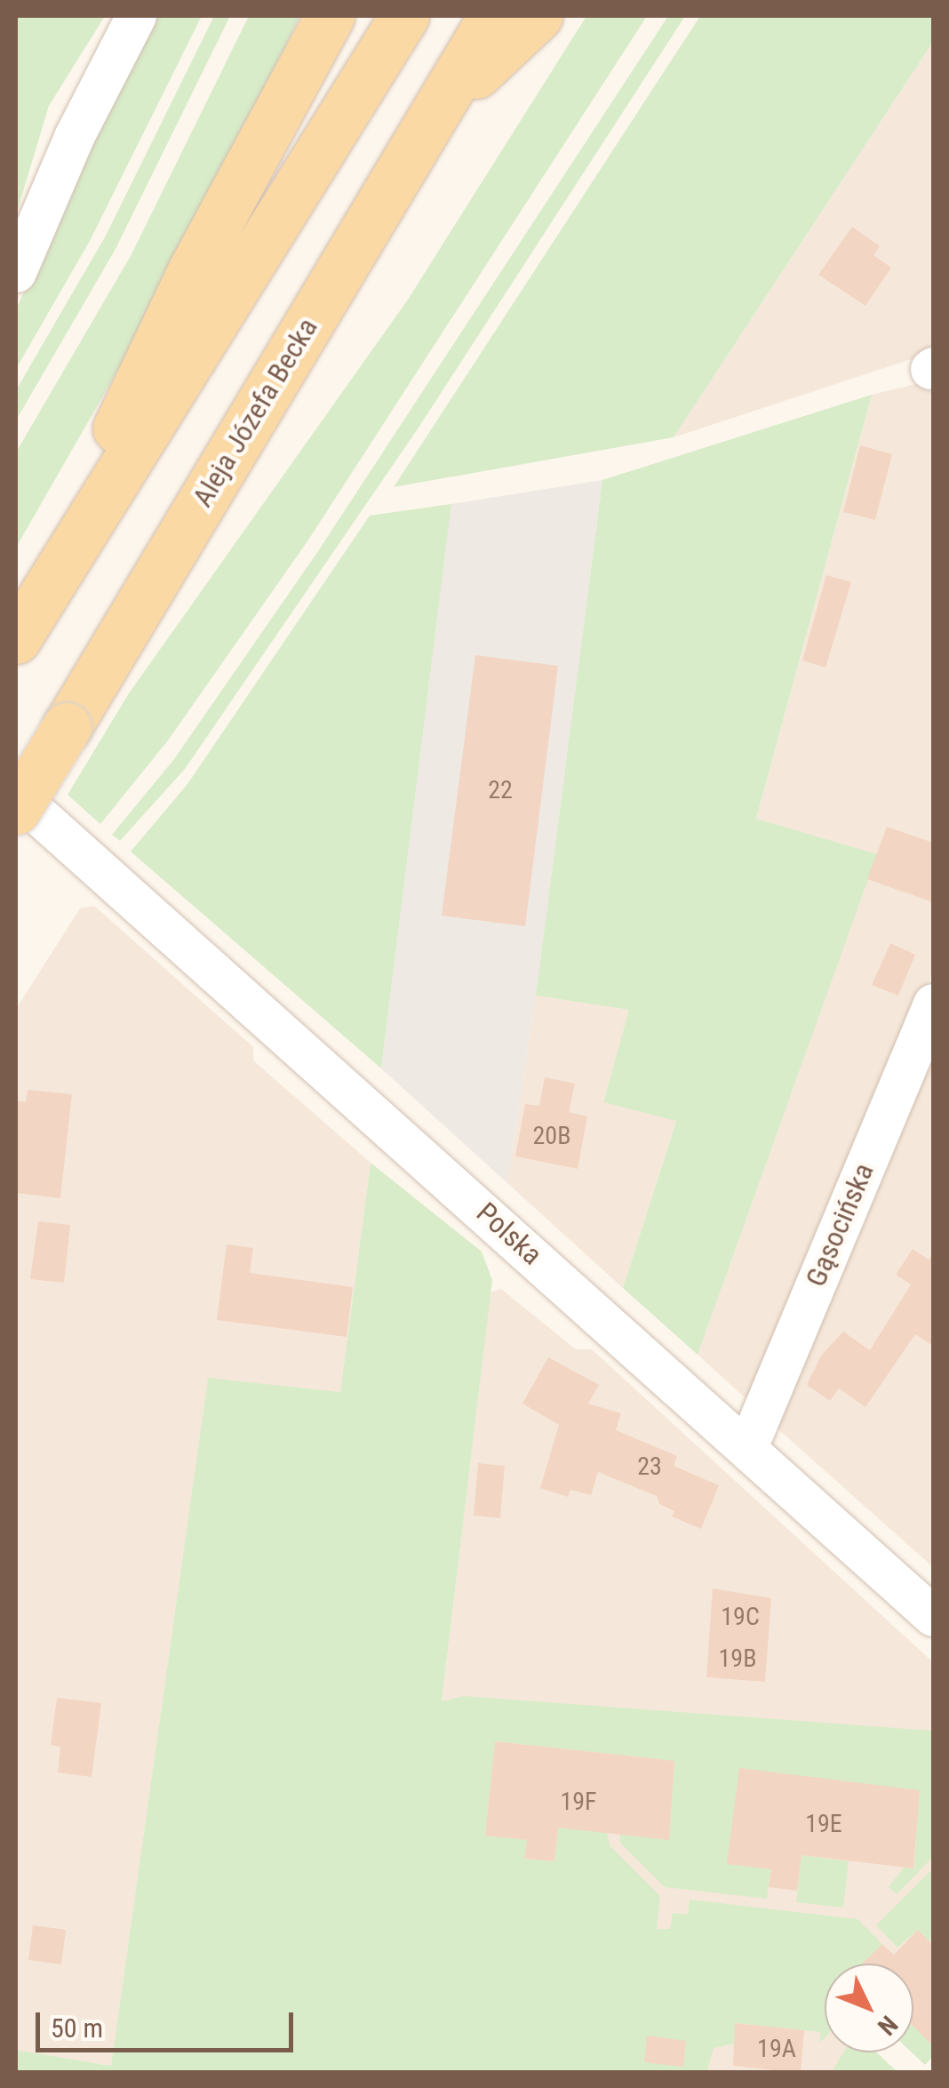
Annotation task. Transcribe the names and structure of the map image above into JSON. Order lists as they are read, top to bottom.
{
  "streets": {
    "main road": ["Aleja Józefa Becka"],
    "street": ["Gąsocińska", "Polska"]
  },
  "crossings": [
    ["Gąsocińska", "Polska"]
  ],
  "house_numbers": [
    "22",
    "20B",
    "23",
    "19C",
    "19B",
    "19F",
    "19E",
    "19A"
  ],
  "scale_bar": "50 m",
  "north": "bottom right"
}
